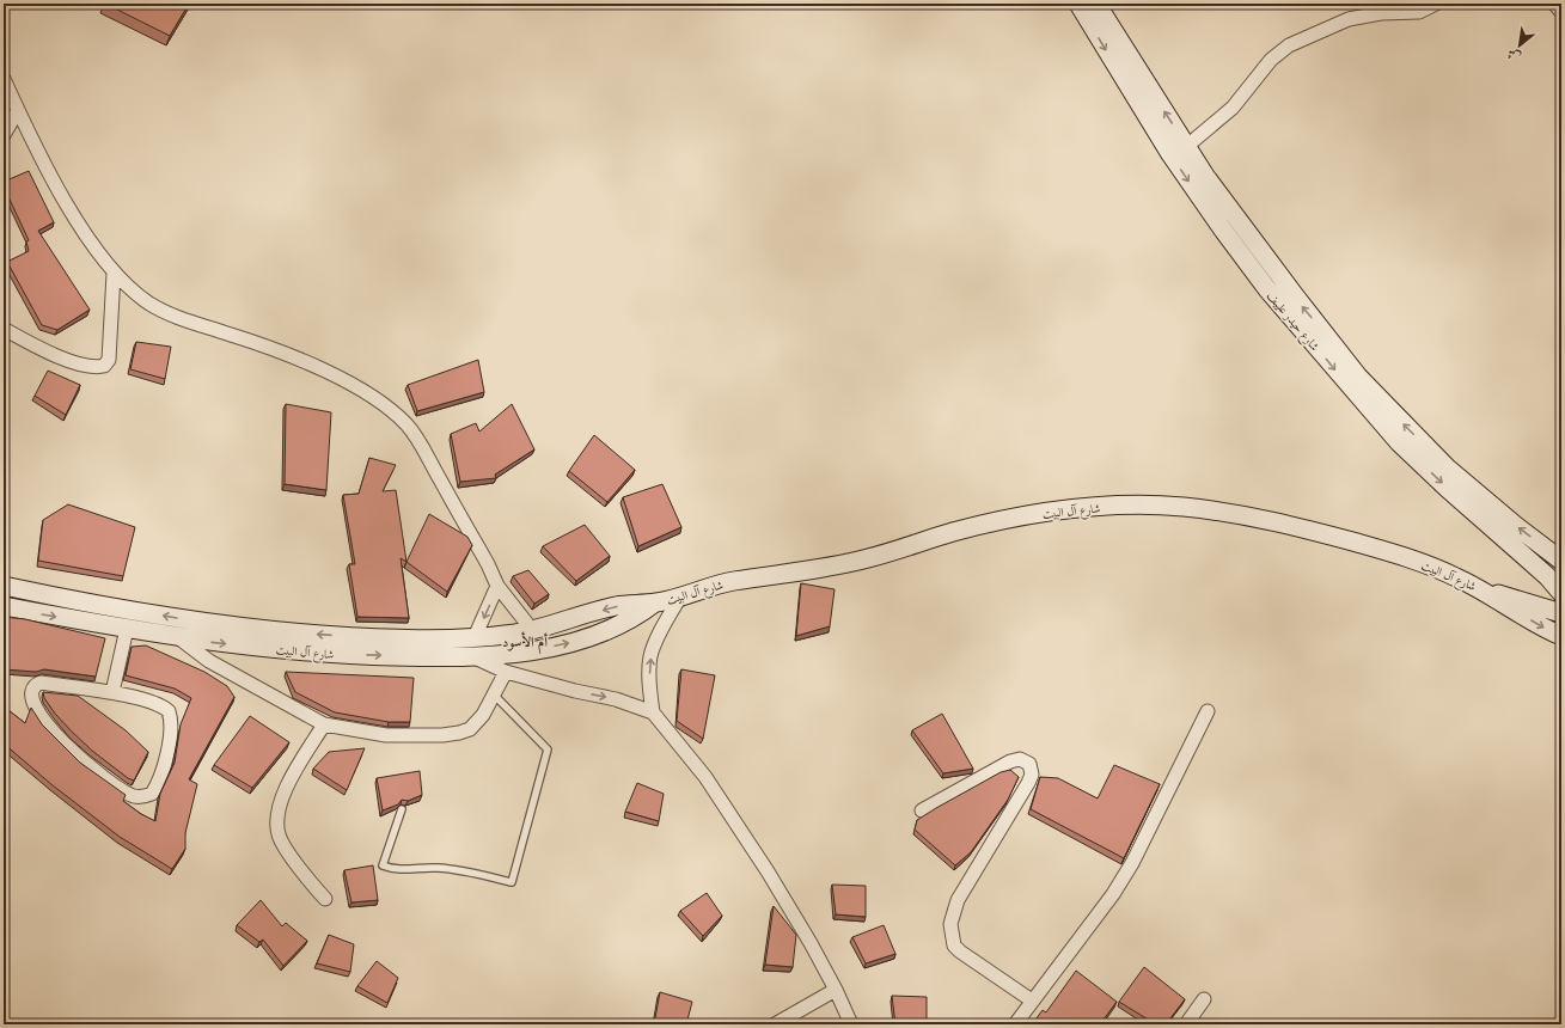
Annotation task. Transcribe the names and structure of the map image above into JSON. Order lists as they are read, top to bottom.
{
  "streets": {
    "street": ["شارع حيدر علييف", "شارع آل البيت"]
  },
  "districts": ["أم الأسود"],
  "north": "bottom left"
}
